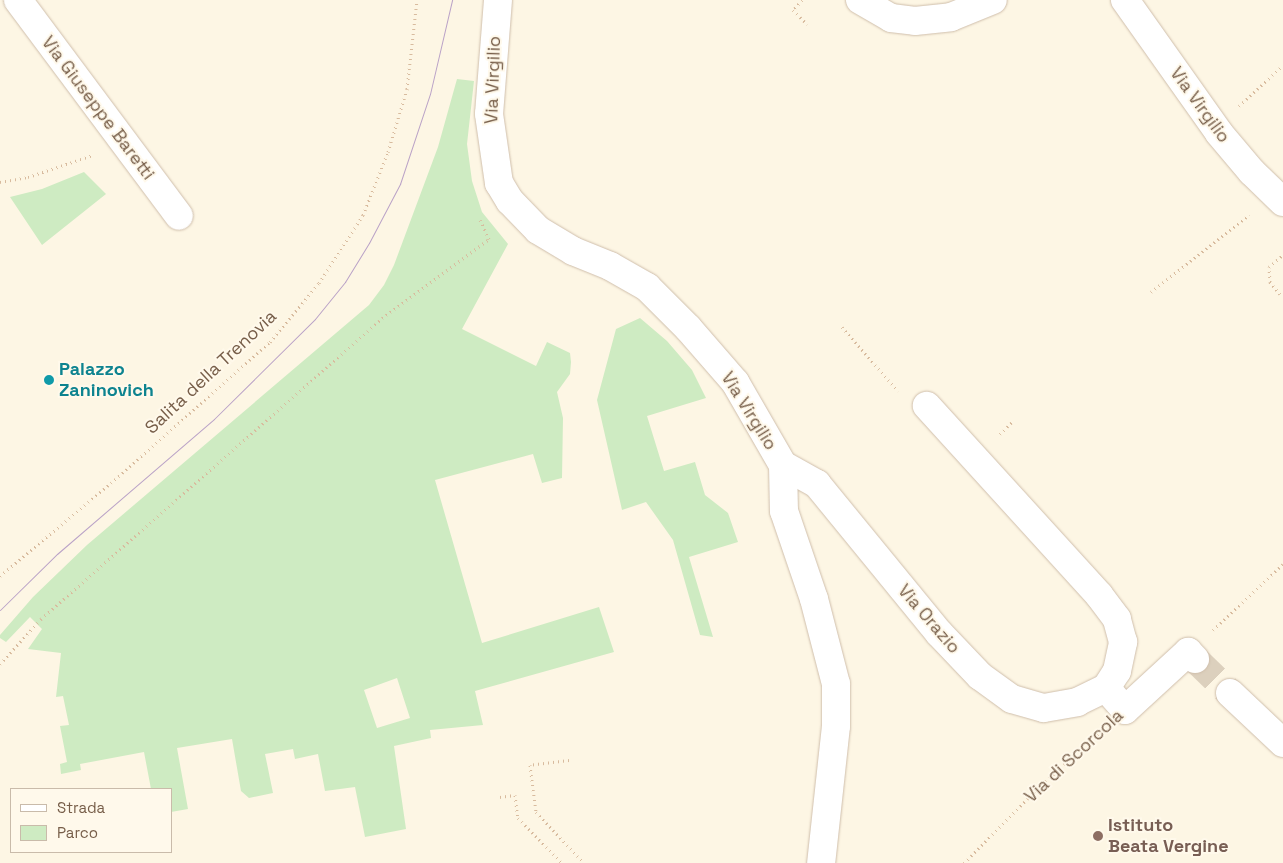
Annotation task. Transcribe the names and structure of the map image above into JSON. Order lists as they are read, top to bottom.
{
  "streets": {
    "street": [
      "Via Virgilio",
      "Via Giuseppe Baretti",
      "Via Orazio",
      "Via di Scorcola"
    ],
    "path": ["Salita della Trenovia"]
  },
  "crossings": [
    ["Via Virgilio", "Via Orazio"]
  ],
  "places": ["Palazzo Zaninovich", "Istituto Beata Vergine"],
  "legend": ["Strada", "Parco"]
}
